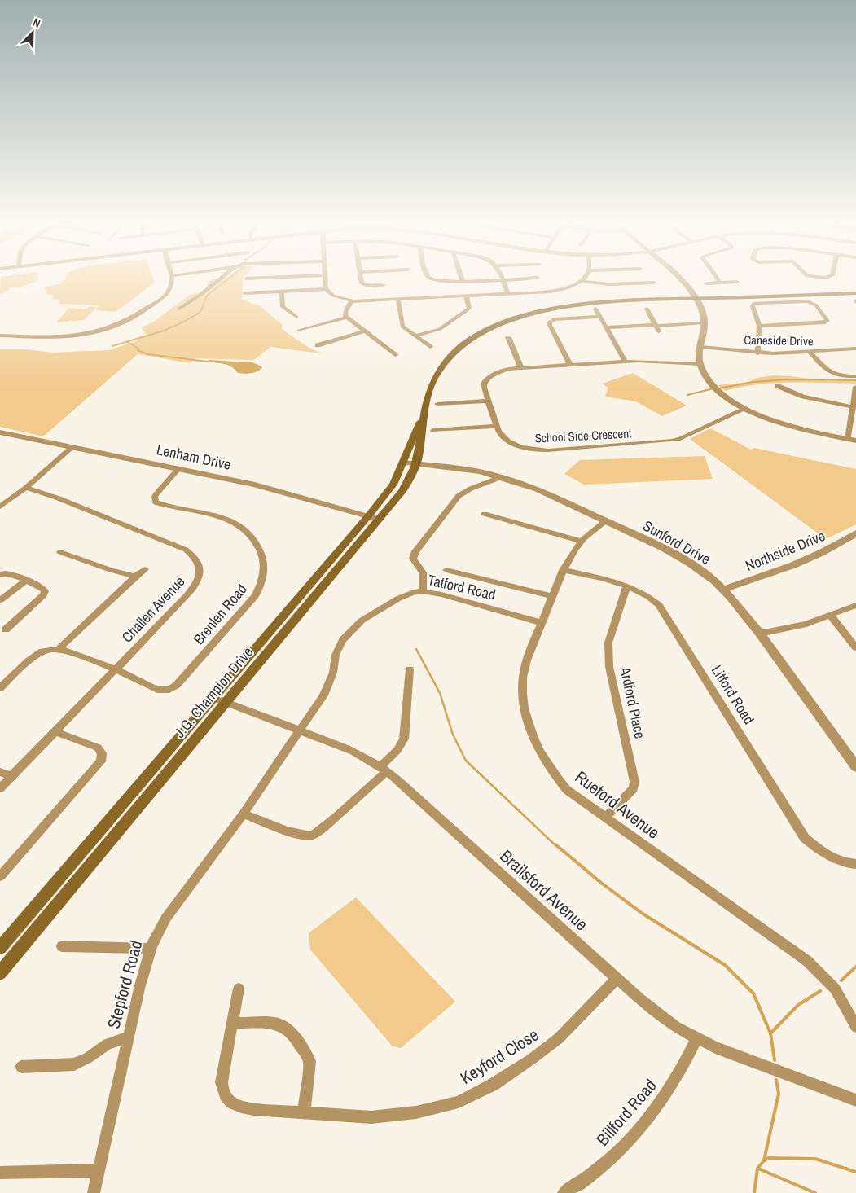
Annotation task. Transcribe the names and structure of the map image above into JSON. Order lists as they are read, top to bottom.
{
  "streets": {
    "main road": ["J.G. Champion Drive"],
    "street": [
      "Caneside Drive",
      "School Side Crescent",
      "Lenham Drive",
      "Sunford Drive",
      "Northside Drive",
      "Tatford Road",
      "Challen Avenue",
      "Brenlen Road",
      "Litford Road",
      "Ardford Place",
      "Rueford Avenue",
      "Brailsford Avenue",
      "Stepford Road",
      "Keyford Close",
      "Billford Road"
    ]
  },
  "crossings": [
    ["Lenham Drive", "Brenlen Road"],
    ["Lenham Drive", "J.G. Champion Drive"],
    ["Sunford Drive", "Northside Drive"],
    ["Sunford Drive", "J.G. Champion Drive"],
    ["Sunford Drive", "Rueford Avenue"],
    ["Tatford Road", "Rueford Avenue"],
    ["Tatford Road", "Brailsford Avenue"],
    ["Tatford Road", "Stepford Road"],
    ["Challen Avenue", "Brenlen Road"],
    ["J.G. Champion Drive", "Brailsford Avenue"],
    ["Litford Road", "Ardford Place"],
    ["Litford Road", "Rueford Avenue"],
    ["Ardford Place", "Rueford Avenue"],
    ["Brailsford Avenue", "Stepford Road"],
    ["Brailsford Avenue", "Keyford Close"],
    ["Brailsford Avenue", "Billford Road"]
  ],
  "north": "top right"
}
